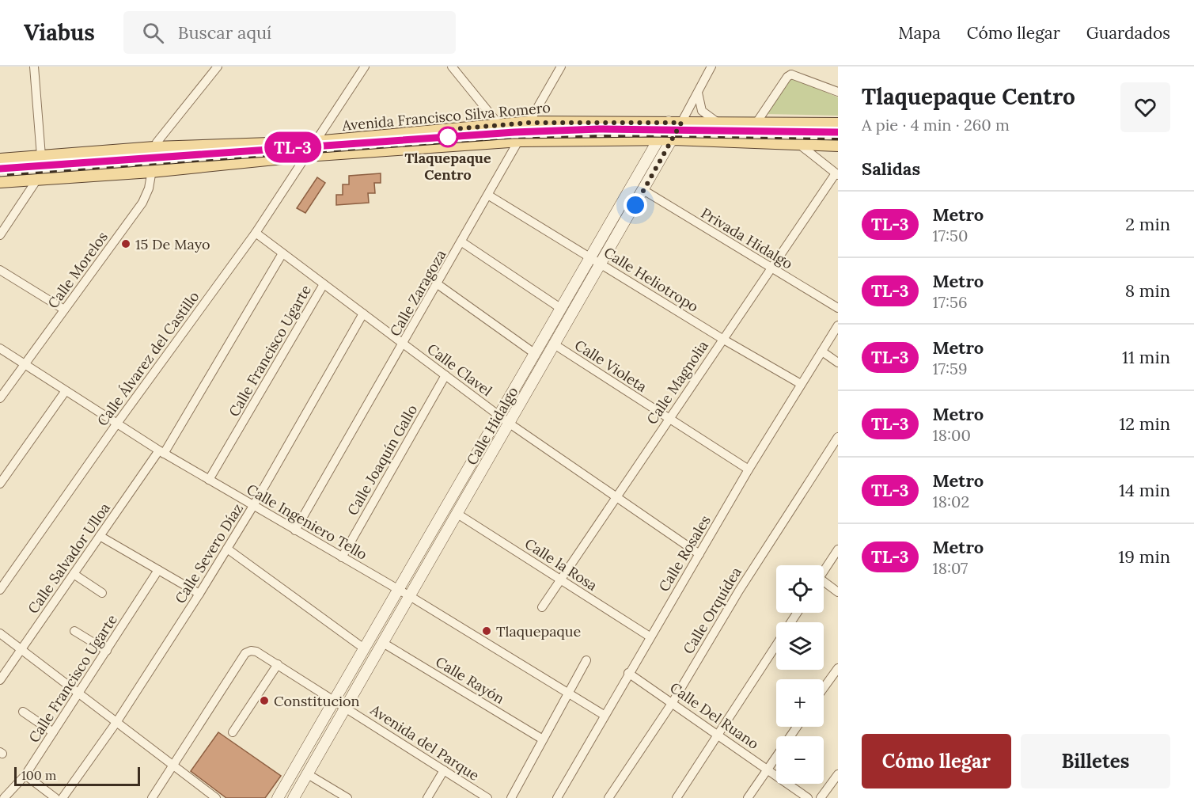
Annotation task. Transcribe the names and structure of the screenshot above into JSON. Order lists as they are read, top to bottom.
{
  "streets": {
    "main road": ["Avenida Francisco Silva Romero"],
    "street": [
      "Privada Hidalgo",
      "Calle Morelos",
      "Calle Heliotropo",
      "Calle Zaragoza",
      "Calle Francisco Ugarte",
      "Calle Álvarez del Castillo",
      "Calle Violeta",
      "Calle Clavel",
      "Calle Magnolia",
      "Calle Hidalgo",
      "Calle Joaquín Gallo",
      "Calle Ingeniero Tello",
      "Calle Severo Díaz",
      "Calle Rosales",
      "Calle Salvador Ulloa",
      "Calle la Rosa",
      "Calle Orquídea",
      "Calle Rayón",
      "Calle Del Ruano",
      "Avenida del Parque"
    ]
  },
  "crossings": [
    ["Avenida Francisco Silva Romero", "Calle Morelos"],
    ["Avenida Francisco Silva Romero", "Calle Zaragoza"],
    ["Avenida Francisco Silva Romero", "Calle Álvarez del Castillo"],
    ["Avenida Francisco Silva Romero", "Calle Hidalgo"],
    ["Privada Hidalgo", "Calle Magnolia"],
    ["Privada Hidalgo", "Calle Hidalgo"],
    ["Calle Morelos", "Calle Ingeniero Tello"],
    ["Calle Heliotropo", "Calle Zaragoza"],
    ["Calle Heliotropo", "Calle Magnolia"],
    ["Calle Heliotropo", "Calle Hidalgo"],
    ["Calle Heliotropo", "Calle Rosales"],
    ["Calle Zaragoza", "Calle Clavel"],
    ["Calle Zaragoza", "Calle Ingeniero Tello"],
    ["Calle Francisco Ugarte", "Calle Clavel"],
    ["Calle Francisco Ugarte", "Calle Ingeniero Tello"],
    ["Calle Álvarez del Castillo", "Calle Clavel"],
    ["Calle Álvarez del Castillo", "Calle Ingeniero Tello"],
    ["Calle Violeta", "Calle Magnolia"],
    ["Calle Violeta", "Calle Hidalgo"],
    ["Calle Violeta", "Calle Rosales"],
    ["Calle Clavel", "Calle Magnolia"],
    ["Calle Clavel", "Calle Hidalgo"],
    ["Calle Clavel", "Calle Joaquín Gallo"],
    ["Calle Clavel", "Calle Severo Díaz"],
    ["Calle Clavel", "Calle Rosales"],
    ["Calle Clavel", "Calle Salvador Ulloa"],
    ["Calle Magnolia", "Calle la Rosa"],
    ["Calle Hidalgo", "Calle Ingeniero Tello"],
    ["Calle Hidalgo", "Calle la Rosa"],
    ["Calle Hidalgo", "Calle Rayón"],
    ["Calle Hidalgo", "Avenida del Parque"],
    ["Calle Joaquín Gallo", "Calle Ingeniero Tello"],
    ["Calle Ingeniero Tello", "Calle Severo Díaz"],
    ["Calle Ingeniero Tello", "Calle Rosales"],
    ["Calle Ingeniero Tello", "Calle Salvador Ulloa"],
    ["Calle Rosales", "Calle la Rosa"],
    ["Calle Rosales", "Calle Del Ruano"],
    ["Calle Orquídea", "Calle Del Ruano"]
  ],
  "places": [
    "Tlaquepaque Centro",
    "15 De Mayo",
    "Tlaquepaque",
    "Constitucion"
  ],
  "lines": ["metro line TL-3"],
  "scale_bar": "100 m",
  "page": {
    "header": "Viabus",
    "search": "Buscar aquí",
    "nav": ["Mapa", "Cómo llegar", "Guardados"],
    "on_map": "TL-3",
    "heading": [
      ["Tlaquepaque Centro", "A pie · 4 min · 260 m"],
      "Salidas"
    ],
    "list": [
      {
        "mark": "TL-3",
        "name": "Metro",
        "note": "17:50",
        "value": "2 min"
      },
      {
        "mark": "TL-3",
        "name": "Metro",
        "note": "17:56",
        "value": "8 min"
      },
      {
        "mark": "TL-3",
        "name": "Metro",
        "note": "17:59",
        "value": "11 min"
      },
      {
        "mark": "TL-3",
        "name": "Metro",
        "note": "18:00",
        "value": "12 min"
      },
      {
        "mark": "TL-3",
        "name": "Metro",
        "note": "18:02",
        "value": "14 min"
      },
      {
        "mark": "TL-3",
        "name": "Metro",
        "note": "18:07",
        "value": "19 min"
      }
    ],
    "map_buttons": ["+", "−"],
    "buttons": ["Cómo llegar", "Billetes"],
    "scale": "100 m"
  }
}
